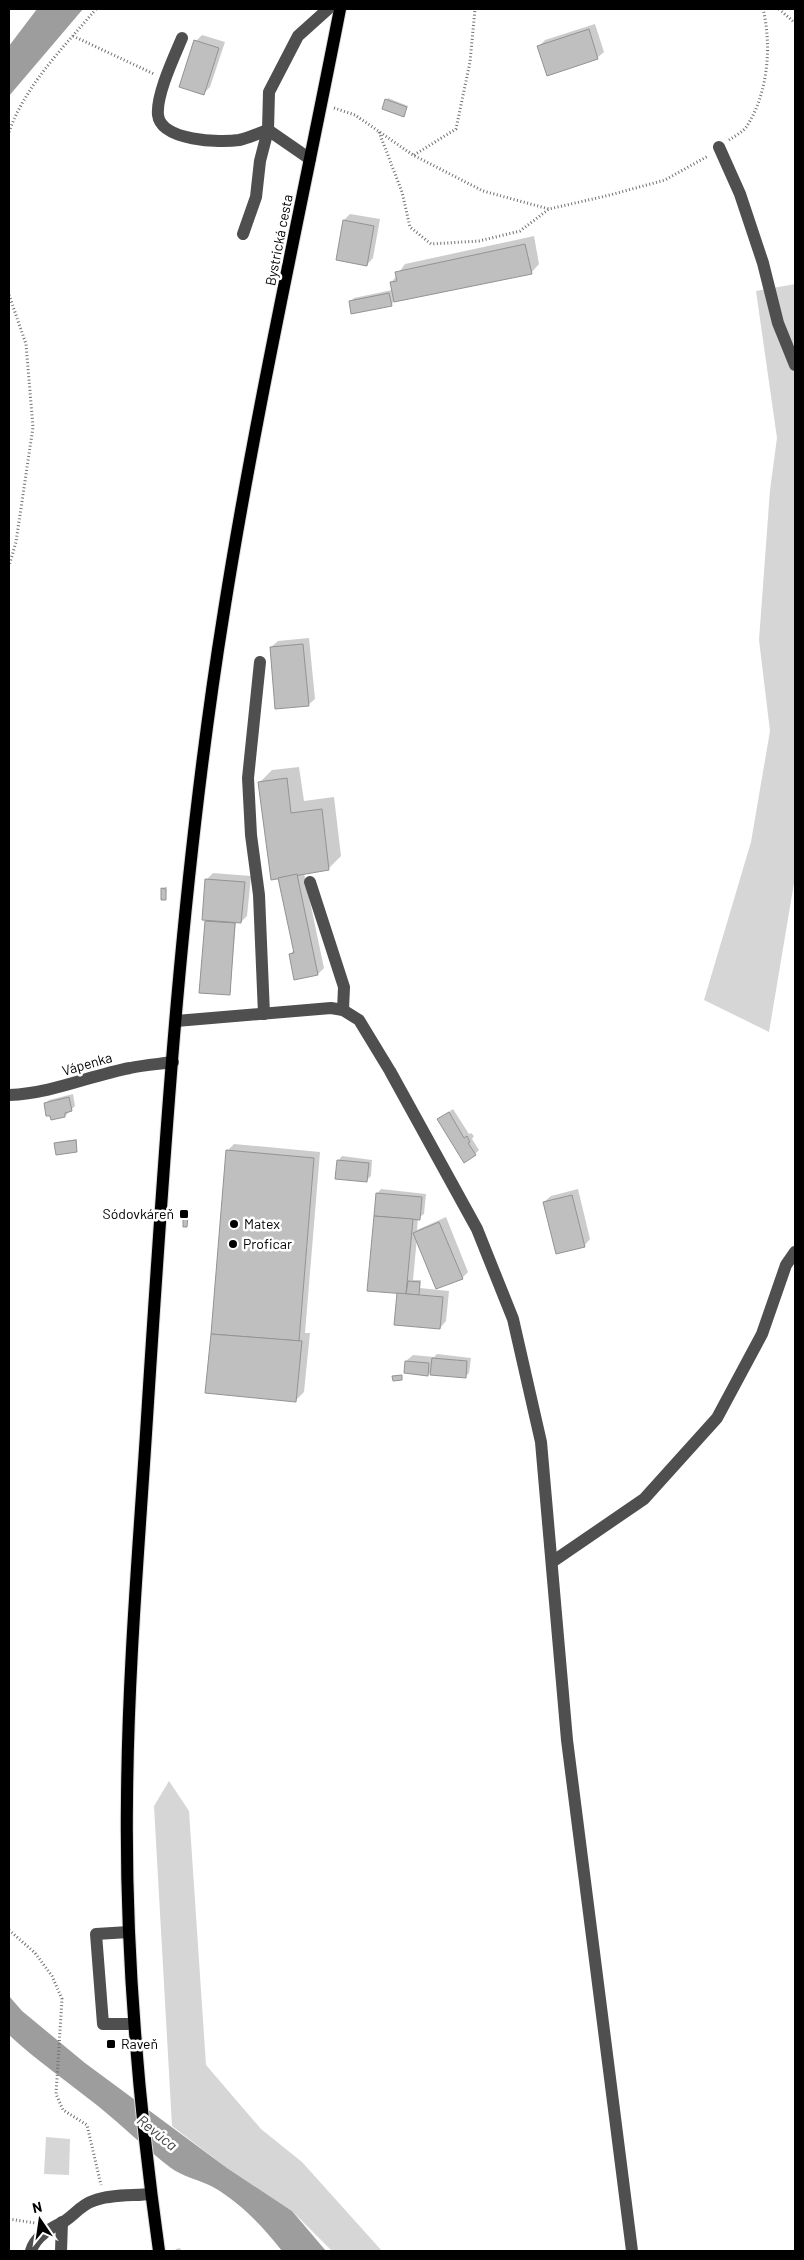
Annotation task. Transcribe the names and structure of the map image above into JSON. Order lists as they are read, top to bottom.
{
  "streets": {
    "main road": ["Bystrická cesta"],
    "street": ["Vápenka"]
  },
  "crossings": [
    ["Bystrická cesta", "Vápenka"]
  ],
  "water": ["Revúca"],
  "places": {
    "transit": ["Sódovkáreň", "Raveň"],
    "other": ["Matex", "Proficar"]
  },
  "north": "top"
}
